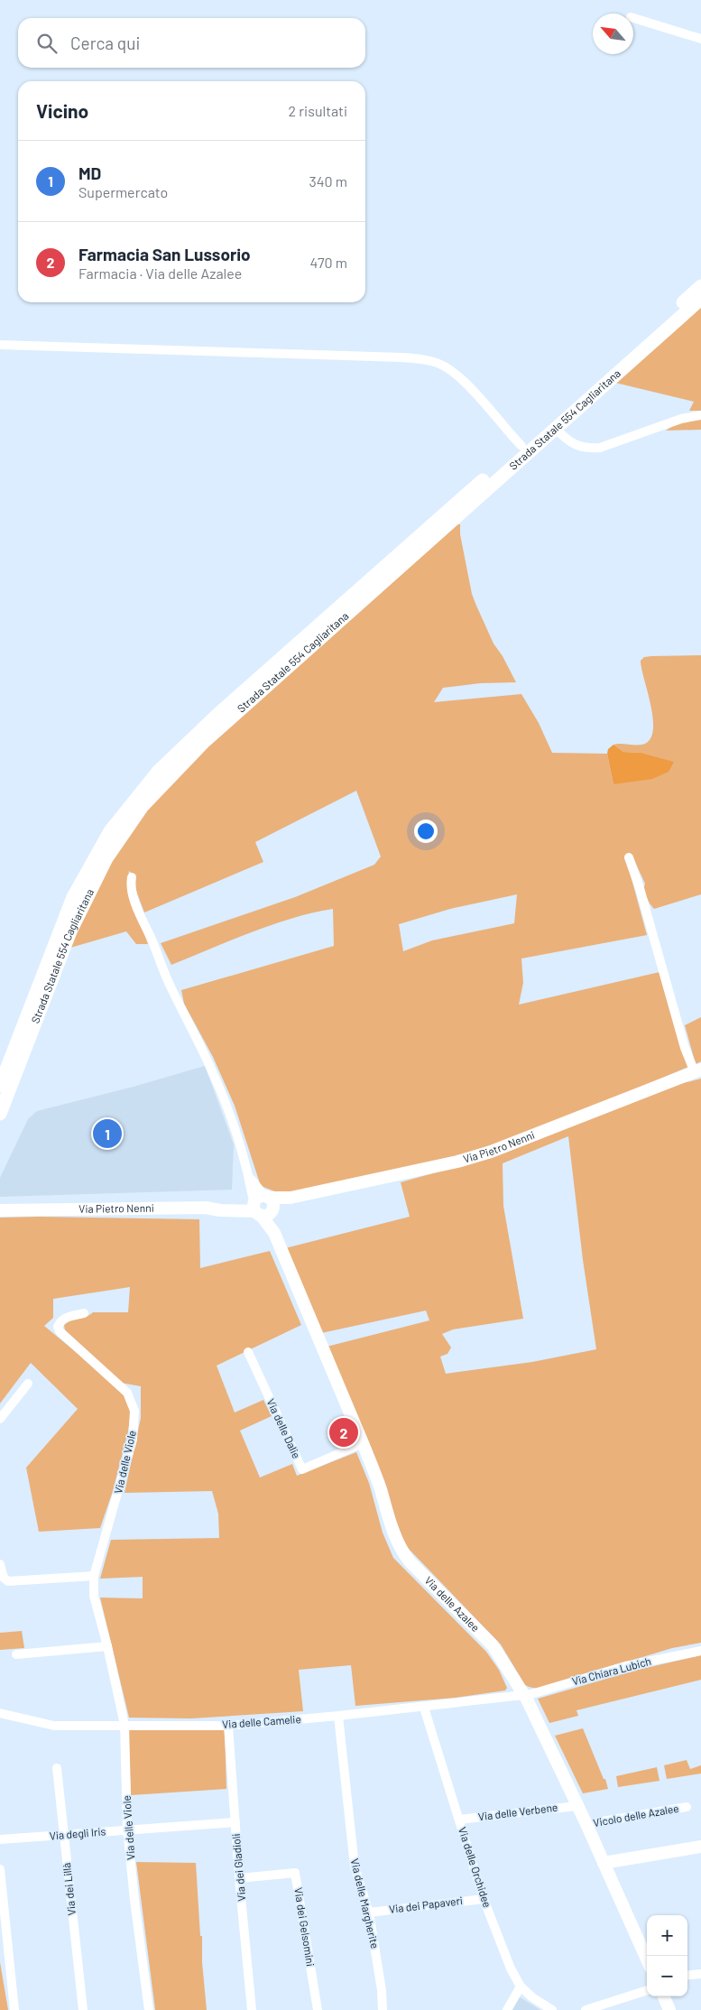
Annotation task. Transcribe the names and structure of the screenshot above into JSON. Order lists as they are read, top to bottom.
{
  "streets": {
    "main road": ["Strada Statale 554 Cagliaritana"],
    "street": [
      "Via Pietro Nenni",
      "Via delle Dalie",
      "Via delle Viole",
      "Via delle Azalee",
      "Via Chiara Lubich",
      "Via delle Camelie",
      "Via delle Verbene",
      "Vicolo delle Azalee",
      "Via degli Iris",
      "Via dei Gladioli",
      "Via delle Orchidee",
      "Via dei Lillà",
      "Via delle Margherite",
      "Via dei Papaveri",
      "Via dei Gelsomini"
    ]
  },
  "crossings": [
    ["Via Pietro Nenni", "Via delle Azalee"],
    ["Via delle Dalie", "Via delle Azalee"],
    ["Via delle Viole", "Via delle Camelie"],
    ["Via delle Viole", "Via degli Iris"],
    ["Via delle Azalee", "Via Chiara Lubich"],
    ["Via delle Azalee", "Via delle Camelie"],
    ["Via delle Azalee", "Via delle Verbene"],
    ["Via delle Azalee", "Vicolo delle Azalee"],
    ["Via Chiara Lubich", "Via delle Camelie"],
    ["Via delle Camelie", "Via dei Gladioli"],
    ["Via delle Camelie", "Via delle Orchidee"],
    ["Via delle Camelie", "Via delle Margherite"],
    ["Via delle Verbene", "Via delle Orchidee"],
    ["Via degli Iris", "Via dei Gladioli"],
    ["Via degli Iris", "Via dei Lillà"],
    ["Via dei Gladioli", "Via dei Gelsomini"],
    ["Via delle Orchidee", "Via dei Papaveri"],
    ["Via delle Margherite", "Via dei Papaveri"]
  ],
  "north": "top left",
  "page": {
    "search": "Cerca qui",
    "heading": ["Vicino", "2 risultati"],
    "list": [
      {
        "mark": "1",
        "name": "MD",
        "note": "Supermercato",
        "value": "340 m"
      },
      {
        "mark": "2",
        "name": "Farmacia San Lussorio",
        "note": "Farmacia · Via delle Azalee",
        "value": "470 m"
      }
    ],
    "pins": ["1", "2"],
    "map_buttons": ["+", "−"]
  }
}
